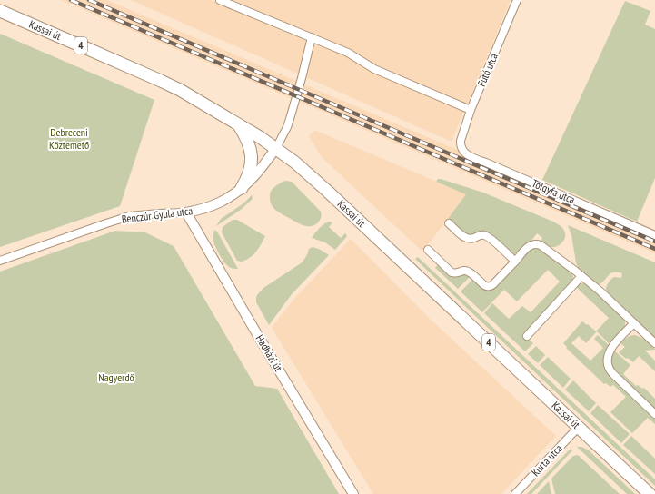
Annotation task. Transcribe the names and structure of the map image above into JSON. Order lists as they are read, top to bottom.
{
  "streets": {
    "main road": ["Kassai út", "4"],
    "street": [
      "Futó utca",
      "Tölgyfa utca",
      "Benczúr Gyula utca",
      "Hadházi út",
      "Kurta utca"
    ]
  },
  "crossings": [
    ["Kassai út", "Benczúr Gyula utca"],
    ["Kassai út", "Kurta utca"],
    ["Futó utca", "Tölgyfa utca"],
    ["Benczúr Gyula utca", "Hadházi út"]
  ],
  "parks": ["Debreceni Köztemető", "Nagyerdő"]
}
